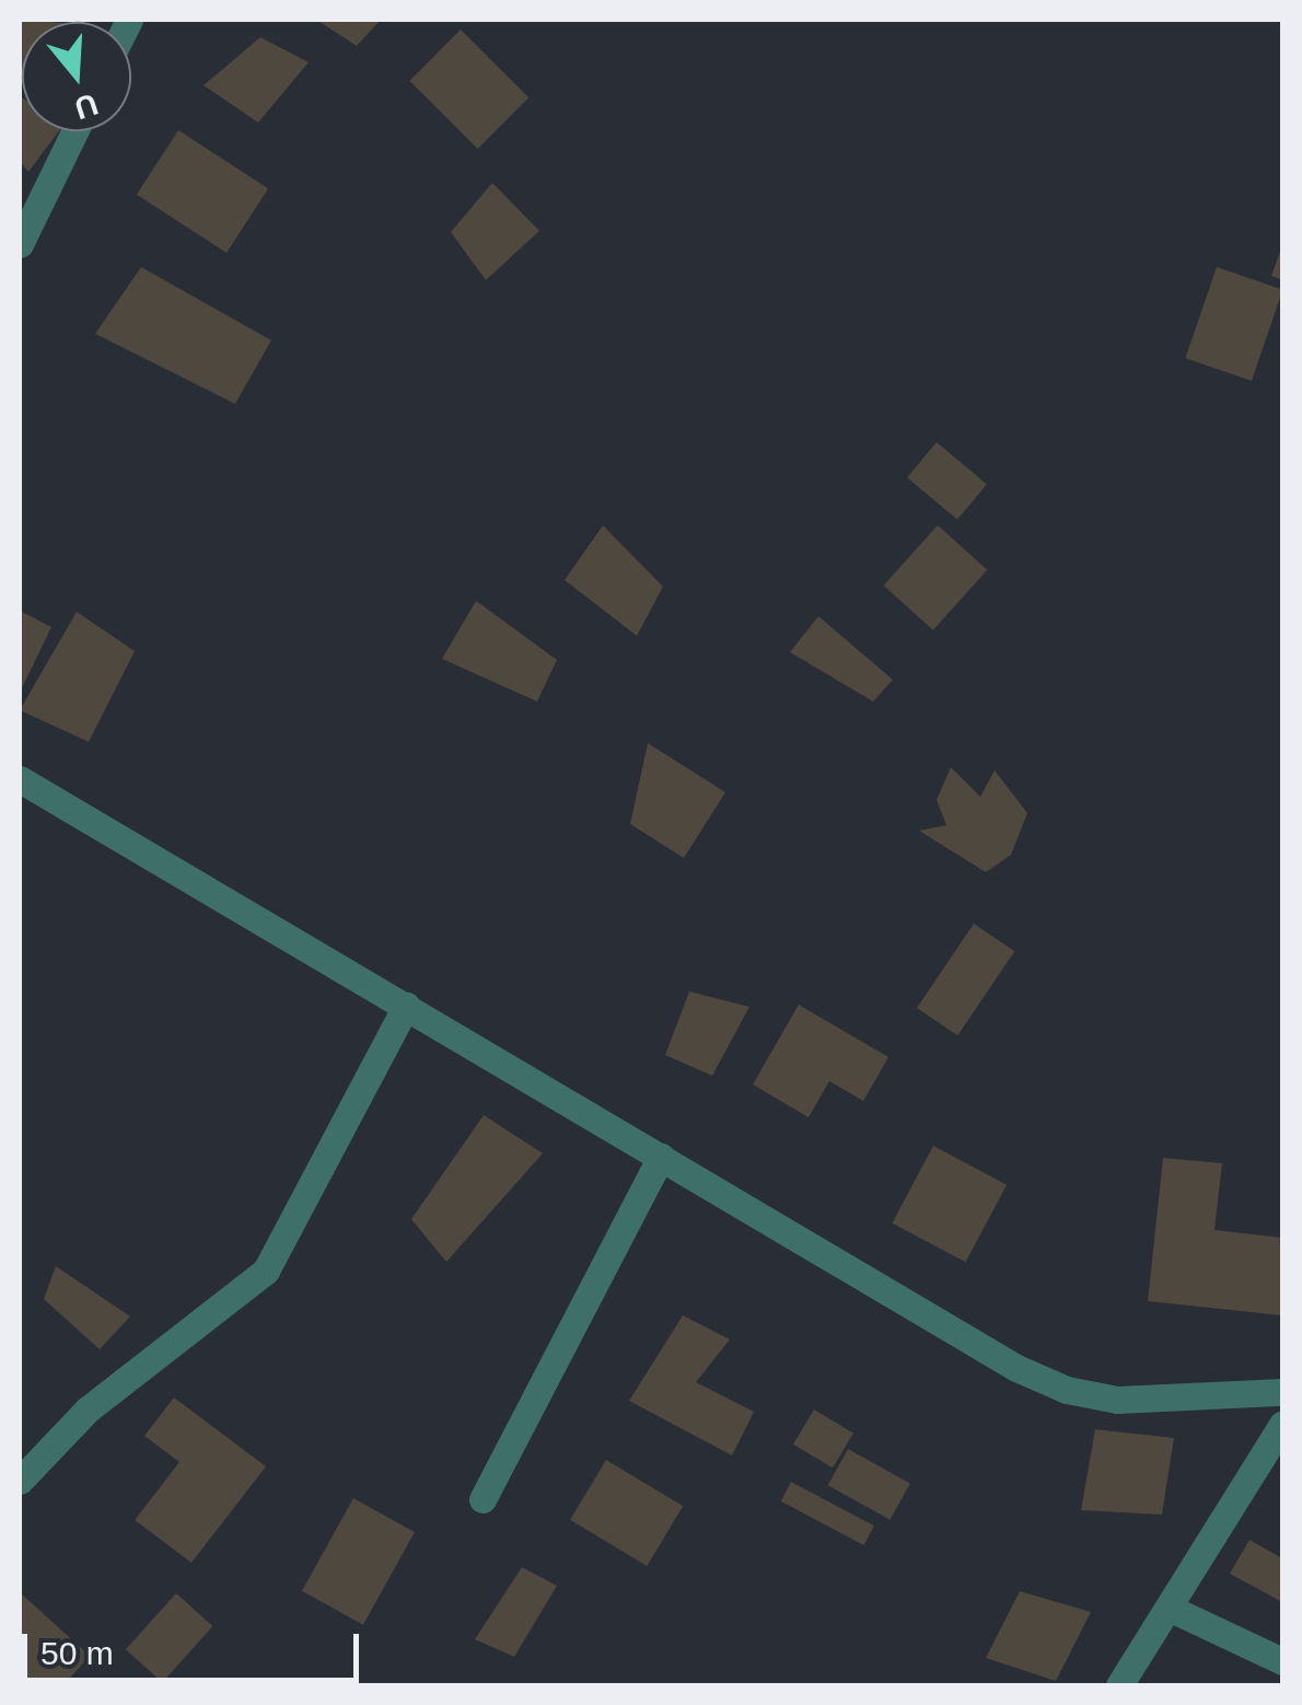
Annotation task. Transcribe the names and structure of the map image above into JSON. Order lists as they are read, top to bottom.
{
  "scale_bar": "50 m",
  "north": "bottom"
}
